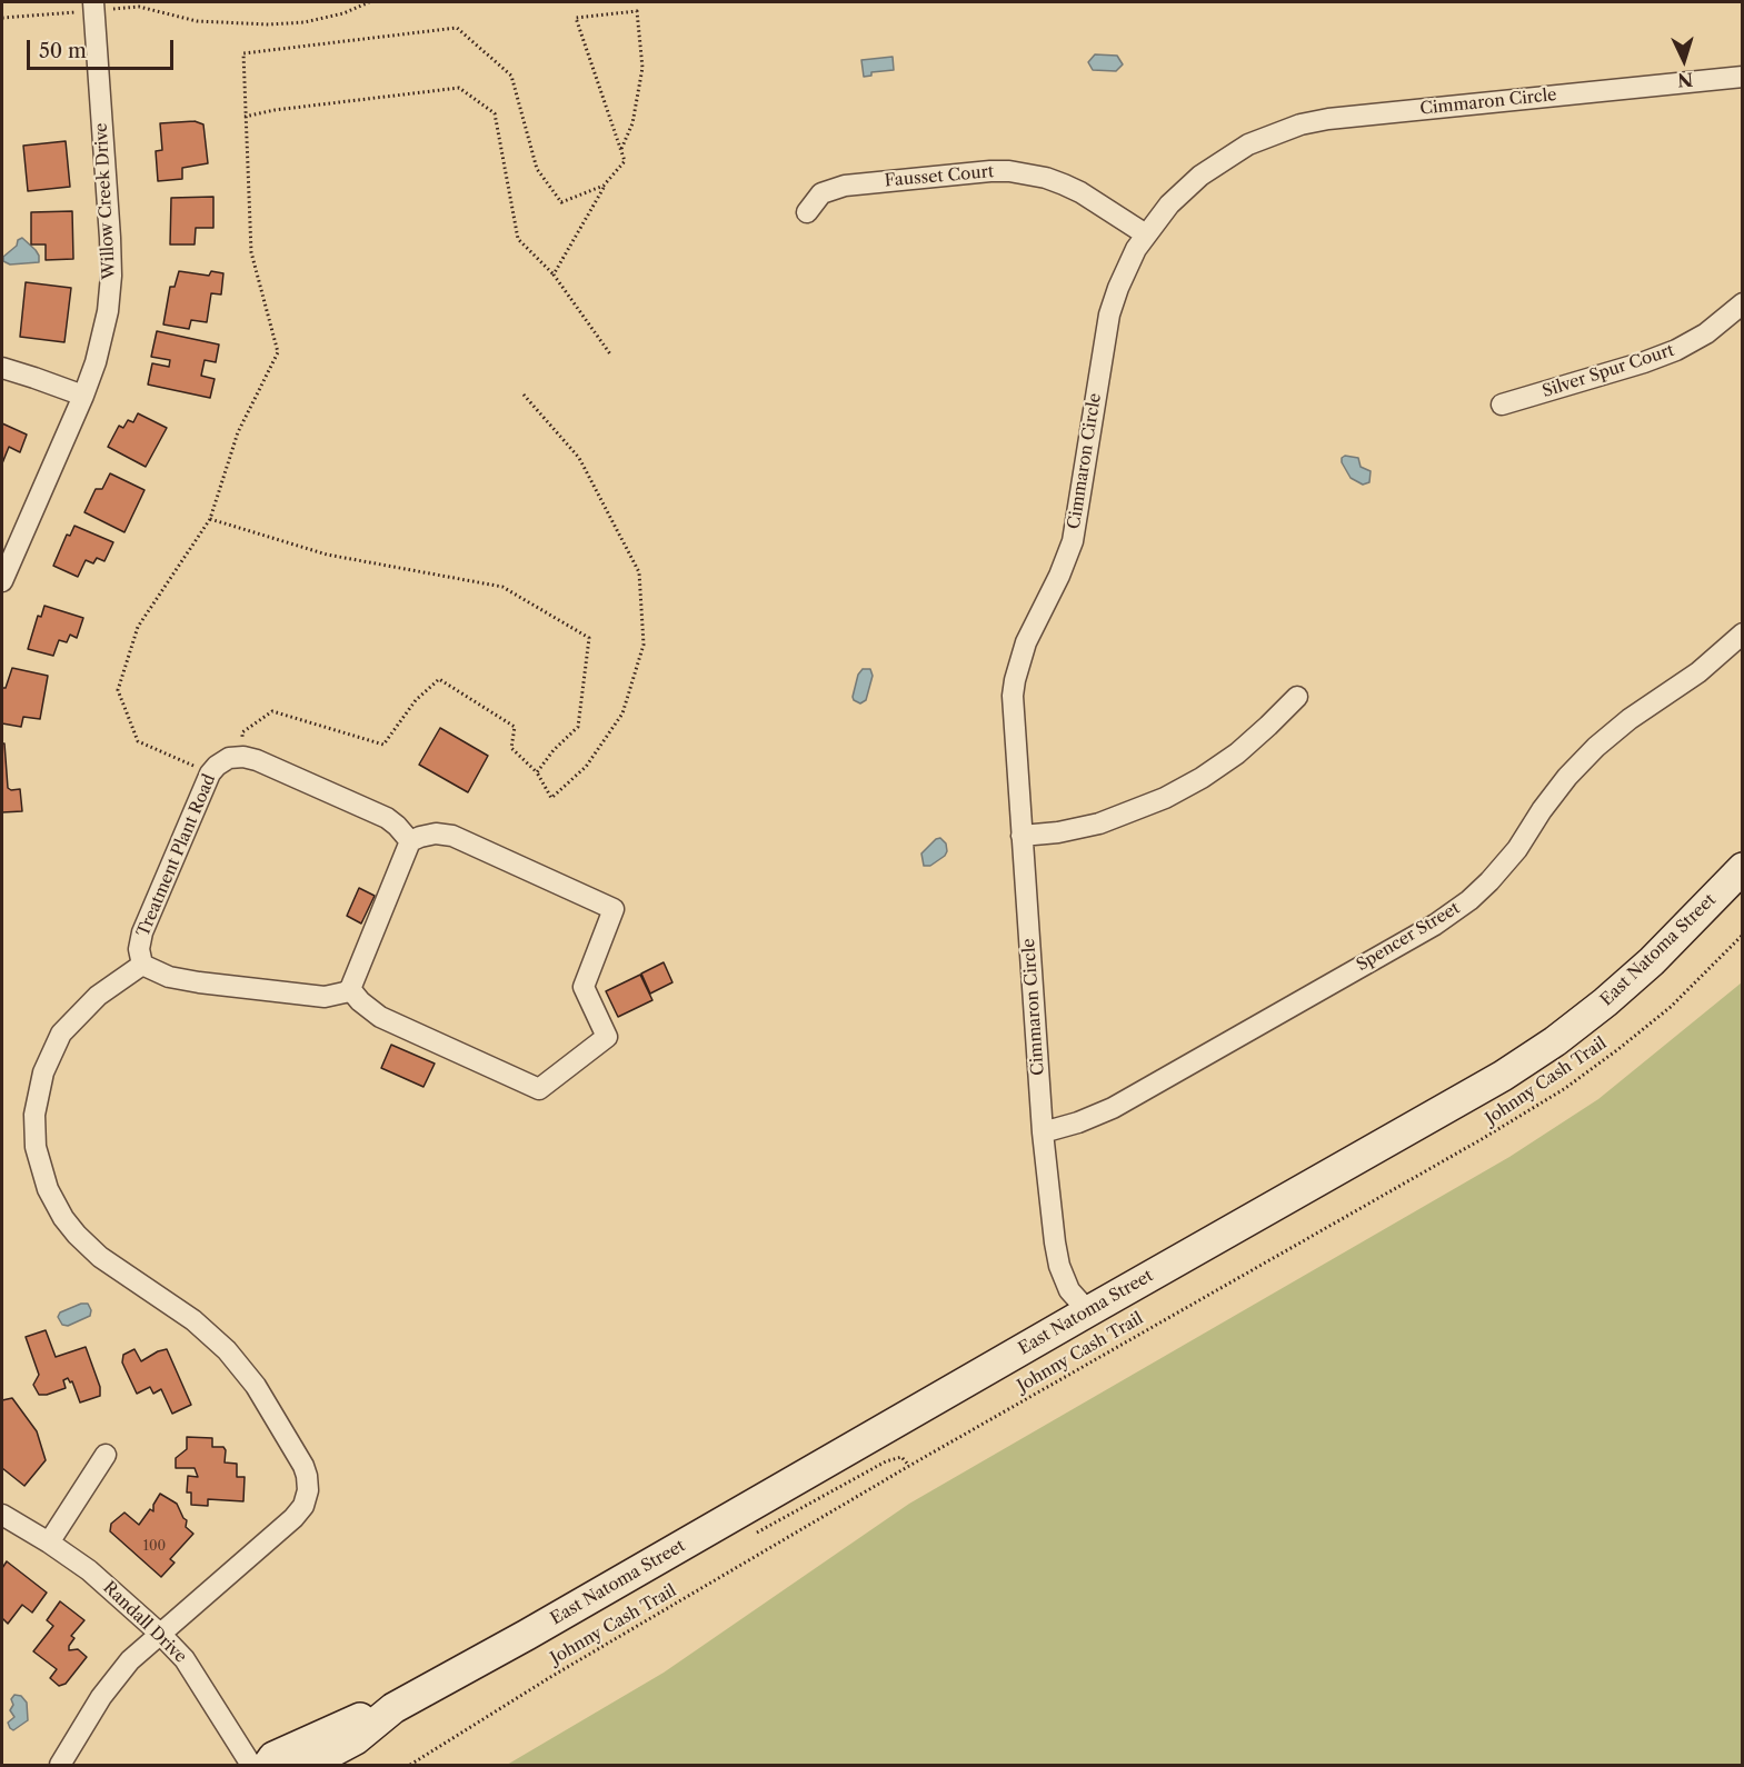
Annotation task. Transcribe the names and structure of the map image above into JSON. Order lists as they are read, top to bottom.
{
  "streets": {
    "main road": ["East Natoma Street"],
    "street": [
      "Cimmaron Circle",
      "Fausset Court",
      "Willow Creek Drive",
      "Silver Spur Court",
      "Treatment Plant Road",
      "Spencer Street",
      "Randall Drive"
    ],
    "path": ["Johnny Cash Trail"]
  },
  "crossings": [
    ["Cimmaron Circle", "Fausset Court"],
    ["Cimmaron Circle", "Spencer Street"],
    ["Cimmaron Circle", "East Natoma Street"]
  ],
  "house_numbers": ["100"],
  "scale_bar": "50 m",
  "north": "bottom"
}
